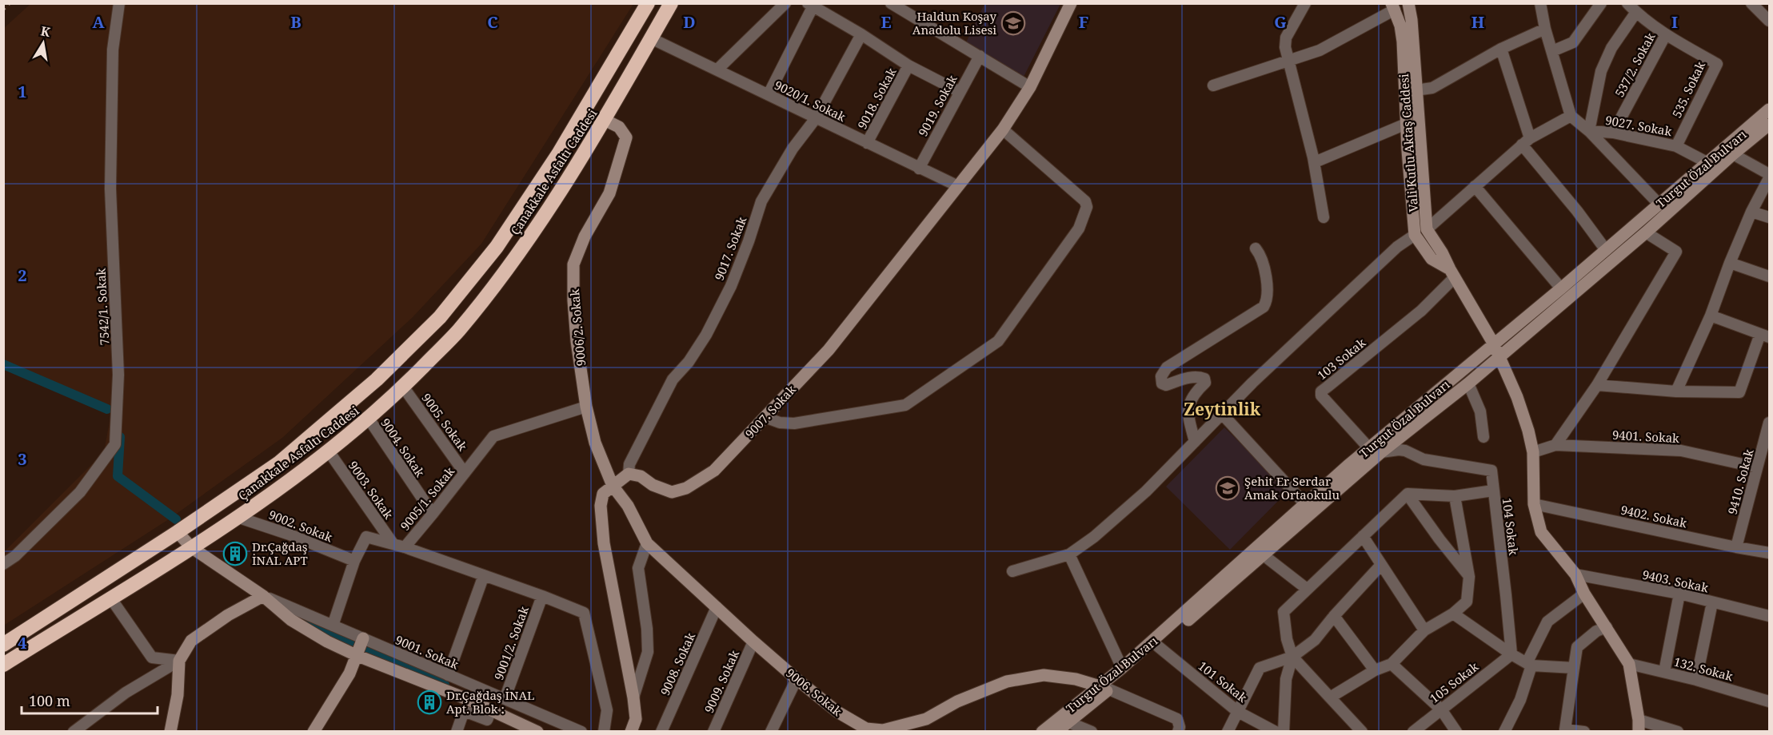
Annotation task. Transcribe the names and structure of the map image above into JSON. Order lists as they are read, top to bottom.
{
  "streets": {
    "highway": ["Çanakkale Asfaltı Caddesi"],
    "street": [
      "537/2. Sokak",
      "535. Sokak",
      "9018. Sokak",
      "9020/1. Sokak",
      "9019. Sokak",
      "9027. Sokak",
      "Vali Kutlu Aktaş Caddesi",
      "Turgut Özal Bulvarı",
      "9017. Sokak",
      "7542/1. Sokak",
      "9006/2. Sokak",
      "103 Sokak",
      "9007. Sokak",
      "9005. Sokak",
      "9401. Sokak",
      "9004. Sokak",
      "9410. Sokak",
      "9003. Sokak",
      "9005/1. Sokak",
      "9402. Sokak",
      "9002. Sokak",
      "104 Sokak",
      "9403. Sokak",
      "9001/2. Sokak",
      "9001. Sokak",
      "9008. Sokak",
      "132. Sokak",
      "9009. Sokak",
      "101 Sokak",
      "105 Sokak",
      "9006. Sokak"
    ]
  },
  "crossings": [
    ["537/2. Sokak", "535. Sokak"],
    ["537/2. Sokak", "9027. Sokak"],
    ["535. Sokak", "9027. Sokak"],
    ["9018. Sokak", "9020/1. Sokak"],
    ["9020/1. Sokak", "9019. Sokak"],
    ["9020/1. Sokak", "Çanakkale Asfaltı Caddesi"],
    ["9020/1. Sokak", "9017. Sokak"],
    ["9020/1. Sokak", "9007. Sokak"],
    ["9027. Sokak", "Turgut Özal Bulvarı"],
    ["Vali Kutlu Aktaş Caddesi", "Turgut Özal Bulvarı"],
    ["Vali Kutlu Aktaş Caddesi", "103 Sokak"],
    ["Vali Kutlu Aktaş Caddesi", "9401. Sokak"],
    ["Vali Kutlu Aktaş Caddesi", "9402. Sokak"],
    ["Vali Kutlu Aktaş Caddesi", "9403. Sokak"],
    ["Vali Kutlu Aktaş Caddesi", "132. Sokak"],
    ["Turgut Özal Bulvarı", "103 Sokak"],
    ["Turgut Özal Bulvarı", "101 Sokak"],
    ["Turgut Özal Bulvarı", "9006. Sokak"],
    ["Çanakkale Asfaltı Caddesi", "9006/2. Sokak"],
    ["Çanakkale Asfaltı Caddesi", "9005. Sokak"],
    ["Çanakkale Asfaltı Caddesi", "9004. Sokak"],
    ["Çanakkale Asfaltı Caddesi", "9003. Sokak"],
    ["Çanakkale Asfaltı Caddesi", "9002. Sokak"],
    ["9017. Sokak", "9007. Sokak"],
    ["9006/2. Sokak", "9005/1. Sokak"],
    ["9006/2. Sokak", "9006. Sokak"],
    ["103 Sokak", "104 Sokak"],
    ["9005. Sokak", "9005/1. Sokak"],
    ["9401. Sokak", "9410. Sokak"],
    ["9004. Sokak", "9005/1. Sokak"],
    ["9410. Sokak", "9402. Sokak"],
    ["9003. Sokak", "9005/1. Sokak"],
    ["9005/1. Sokak", "9002. Sokak"],
    ["9005/1. Sokak", "9001. Sokak"],
    ["104 Sokak", "105 Sokak"],
    ["9001/2. Sokak", "9001. Sokak"],
    ["9008. Sokak", "9006. Sokak"],
    ["9009. Sokak", "9006. Sokak"]
  ],
  "districts": ["Zeytinlik"],
  "places": {
    "school or university": ["Haldun Koşay Anadolu Lisesi", "Şehit Er Serdar Amak Ortaokulu"],
    "building": ["Dr.Çağdaş İNAL APT", "Dr.Çağdaş İNAL Apt. Blok :"]
  },
  "scale_bar": "100 m",
  "north": "top",
  "grid": {
    "columns": [
      "A",
      "B",
      "C",
      "D",
      "E",
      "F",
      "G",
      "H",
      "I"
    ],
    "rows": [
      "1",
      "2",
      "3",
      "4"
    ]
  }
}
